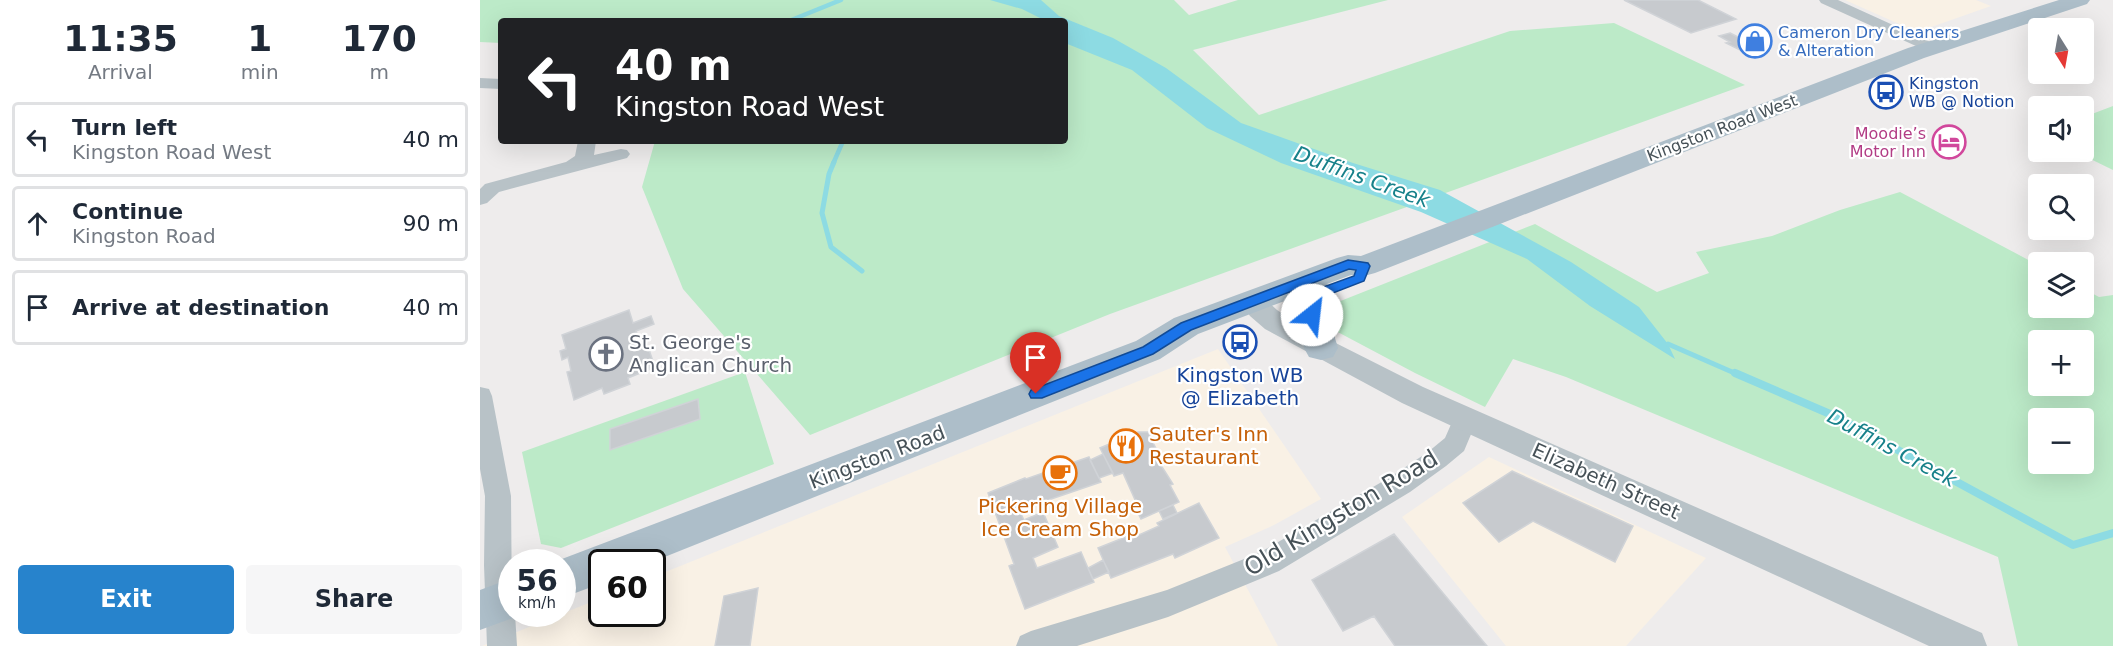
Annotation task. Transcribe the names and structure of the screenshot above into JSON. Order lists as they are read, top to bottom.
{
  "streets": {
    "main road": ["Kingston Road West", "Kingston Road"],
    "street": ["Elizabeth Street", "Old Kingston Road"]
  },
  "crossings": [
    ["Kingston Road", "Elizabeth Street"],
    ["Elizabeth Street", "Old Kingston Road"]
  ],
  "water": ["Duffins Creek"],
  "places": {
    "shop": ["Cameron Dry Cleaners & Alteration"],
    "bus stop": ["Kingston WB @ Notion", "Kingston WB @ Elizabeth"],
    "hotel": ["Moodie’s Motor Inn"],
    "church": ["St. George's Anglican Church"],
    "restaurant": ["Sauter's Inn Restaurant"],
    "cafe": ["Pickering Village Ice Cream Shop"]
  },
  "north": "bottom",
  "page": {
    "eta": [
      "11:35",
      "Arrival",
      "1",
      "min",
      "170",
      "m"
    ],
    "map_buttons": ["+", "−"],
    "turn": ["40 m", "Kingston Road West"],
    "list": [
      {
        "name": "Turn left",
        "note": "Kingston Road West",
        "value": "40 m"
      },
      {
        "name": "Continue",
        "note": "Kingston Road",
        "value": "90 m"
      },
      {
        "name": "Arrive at destination",
        "value": "40 m"
      }
    ],
    "speed": "56 km/h",
    "limit": "60",
    "buttons": ["Exit", "Share"]
  }
}
